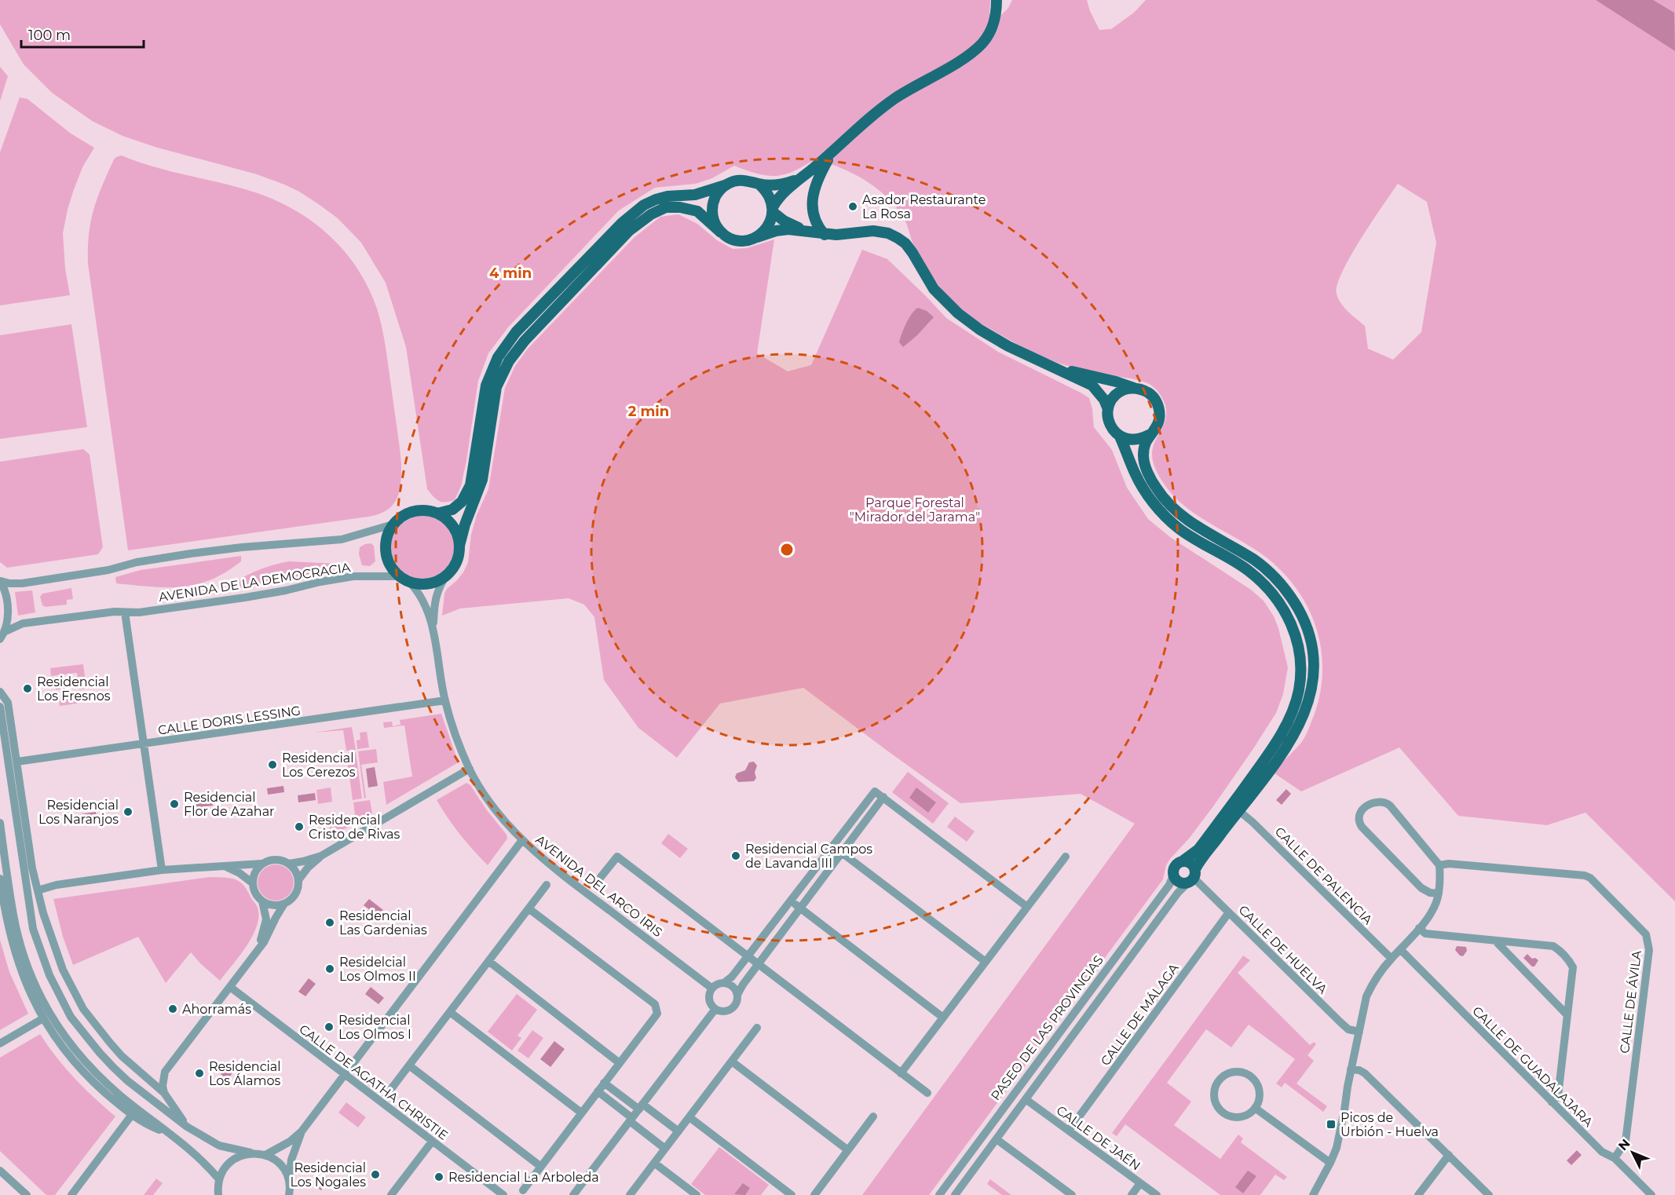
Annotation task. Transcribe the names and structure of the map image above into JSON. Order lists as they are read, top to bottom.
{
  "streets": {
    "main road": ["PASEO DE LAS PROVINCIAS"],
    "street": [
      "AVENIDA DE LA DEMOCRACIA",
      "CALLE DORIS LESSING",
      "CALLE DE PALENCIA",
      "AVENIDA DEL ARCO IRIS",
      "CALLE DE HUELVA",
      "CALLE DE ÁVILA",
      "CALLE DE MÁLAGA",
      "CALLE DE GUADALAJARA",
      "CALLE DE AGATHA CHRISTIE",
      "CALLE DE JAÉN"
    ]
  },
  "crossings": [
    ["AVENIDA DE LA DEMOCRACIA", "AVENIDA DEL ARCO IRIS"],
    ["CALLE DORIS LESSING", "AVENIDA DEL ARCO IRIS"],
    ["CALLE DE PALENCIA", "PASEO DE LAS PROVINCIAS"],
    ["CALLE DE HUELVA", "CALLE DE MÁLAGA"],
    ["CALLE DE HUELVA", "PASEO DE LAS PROVINCIAS"],
    ["CALLE DE ÁVILA", "CALLE DE GUADALAJARA"],
    ["CALLE DE MÁLAGA", "CALLE DE JAÉN"],
    ["PASEO DE LAS PROVINCIAS", "CALLE DE JAÉN"]
  ],
  "parks": ["Parque Forestal \"Mirador del Jarama\""],
  "places": {
    "other": [
      "Asador Restaurante La Rosa",
      "Residencial Los Fresnos",
      "Residencial Los Cerezos",
      "Residencial Flor de Azahar",
      "Residencial Los Naranjos",
      "Residencial Cristo de Rivas",
      "Residencial Campos de Lavanda III",
      "Residencial Las Gardenias",
      "Residelcial Los Olmos II",
      "Ahorramás",
      "Residencial Los Olmos I",
      "Residencial Los Álamos",
      "Residencial Los Nogales",
      "Residencial La Arboleda"
    ],
    "transit": ["Picos de Urbión - Huelva"]
  },
  "scale_bar": "100 m",
  "north": "top left",
  "rings": ["4 min", "2 min"]
}
